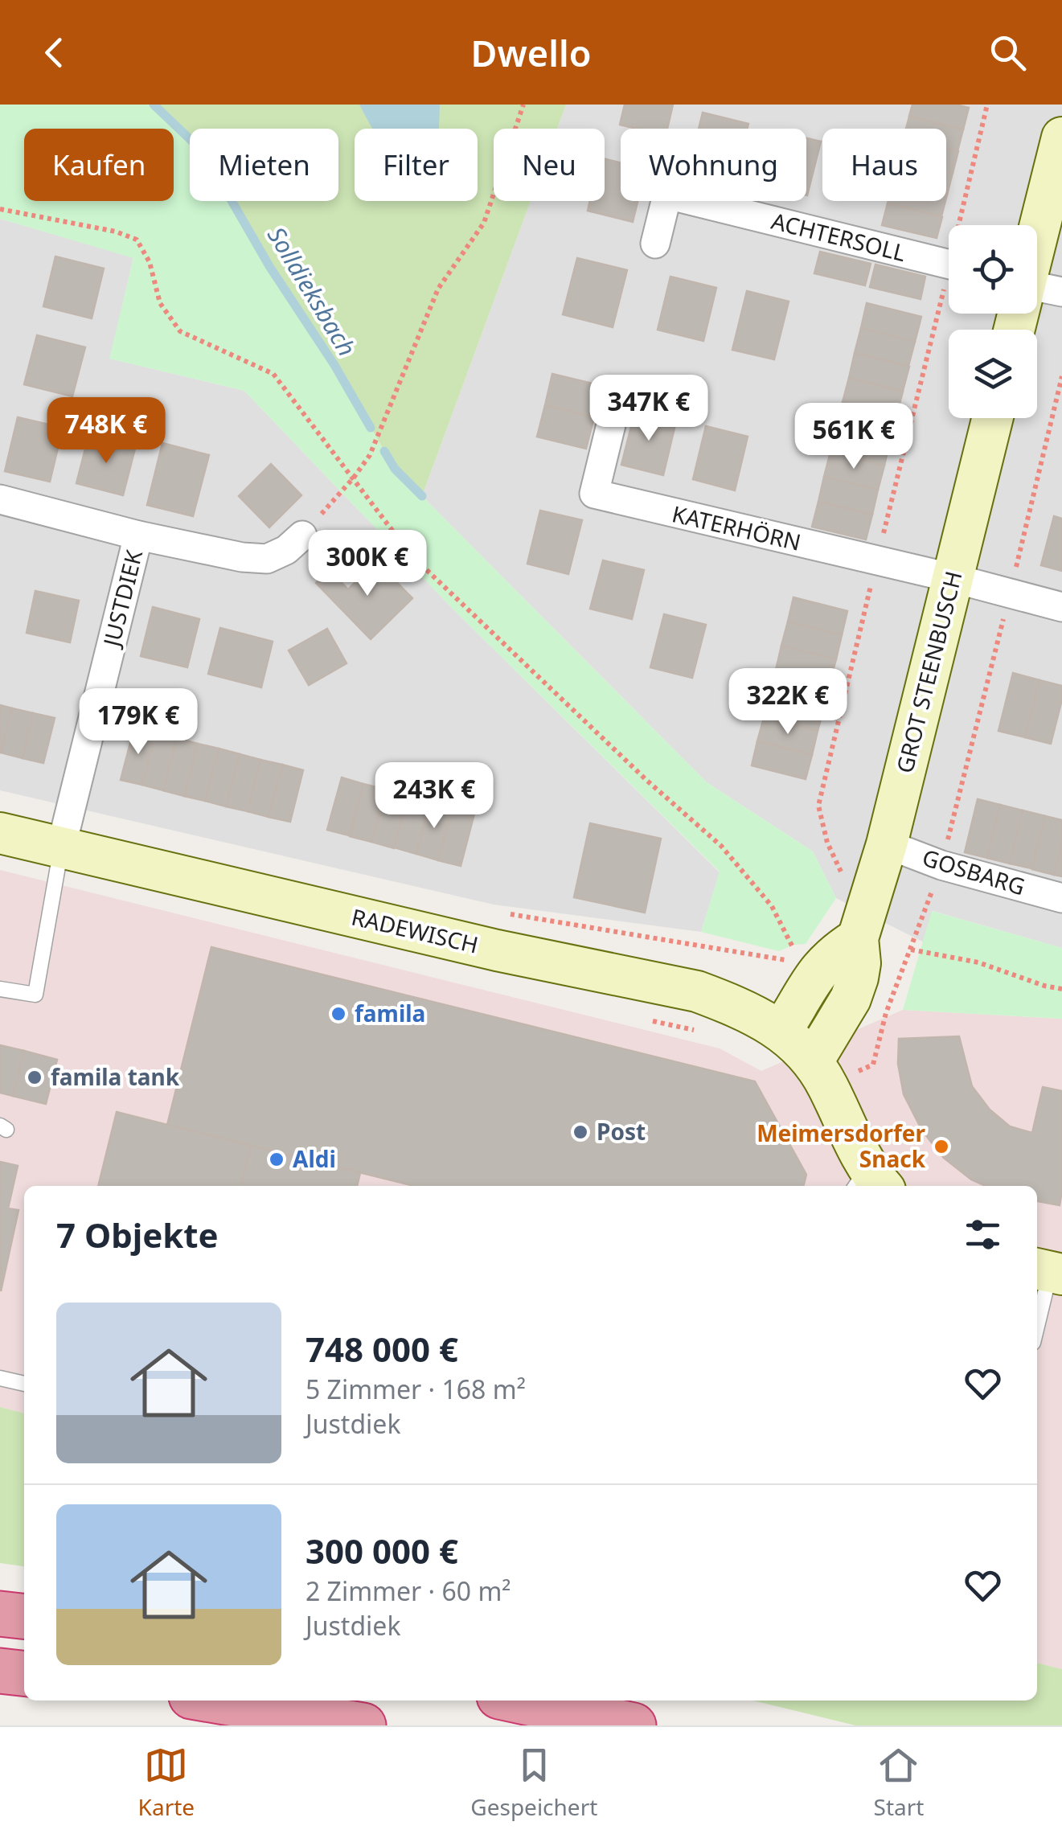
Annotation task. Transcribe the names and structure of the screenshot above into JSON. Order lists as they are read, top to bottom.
{
  "streets": {
    "street": [
      "ACHTERSOLL",
      "KATERHÖRN",
      "JUSTDIEK",
      "GROT STEENBUSCH",
      "GOSBARG",
      "RADEWISCH"
    ]
  },
  "crossings": [
    ["KATERHÖRN", "GROT STEENBUSCH"],
    ["JUSTDIEK", "RADEWISCH"],
    ["GROT STEENBUSCH", "GOSBARG"],
    ["GROT STEENBUSCH", "RADEWISCH"]
  ],
  "water": ["Solldieksbach"],
  "places": [
    "famila",
    "famila tank",
    "Post",
    "Meimersdorfer Snack",
    "Aldi"
  ],
  "page": {
    "header": "Dwello",
    "chip": [
      "Kaufen",
      "Mieten",
      "Filter",
      "Neu",
      "Wohnung",
      "Haus"
    ],
    "price": [
      "347K €",
      "748K €",
      "561K €",
      "300K €",
      "322K €",
      "179K €",
      "243K €"
    ],
    "heading": "7 Objekte",
    "list": [
      {
        "name": "748 000 €",
        "note": "5 Zimmer · 168 m² · Justdiek"
      },
      {
        "name": "300 000 €",
        "note": "2 Zimmer · 60 m² · Justdiek"
      }
    ],
    "tabs": ["Karte", "Gespeichert", "Start"]
  }
}
